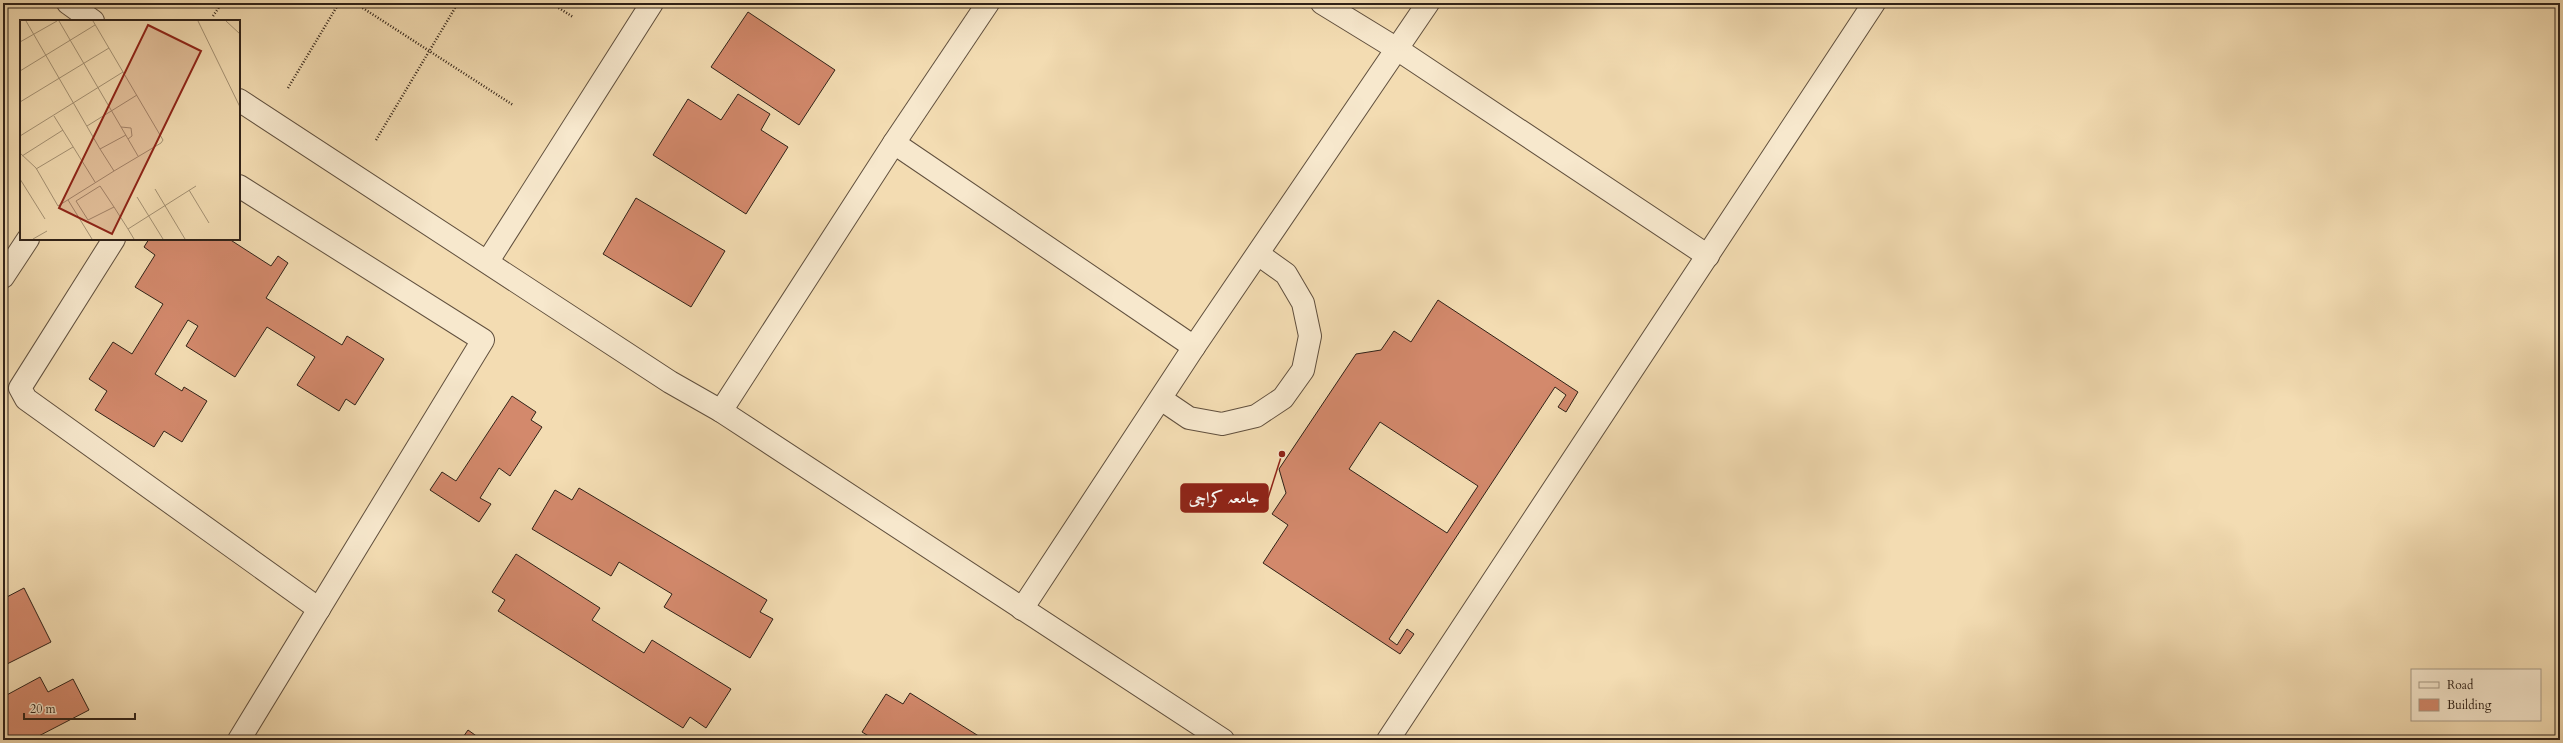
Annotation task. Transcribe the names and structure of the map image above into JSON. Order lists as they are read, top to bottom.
{
  "places": ["جامعہ کراچی"],
  "legend": ["Road", "Building"],
  "scale_bar": "20 m"
}
